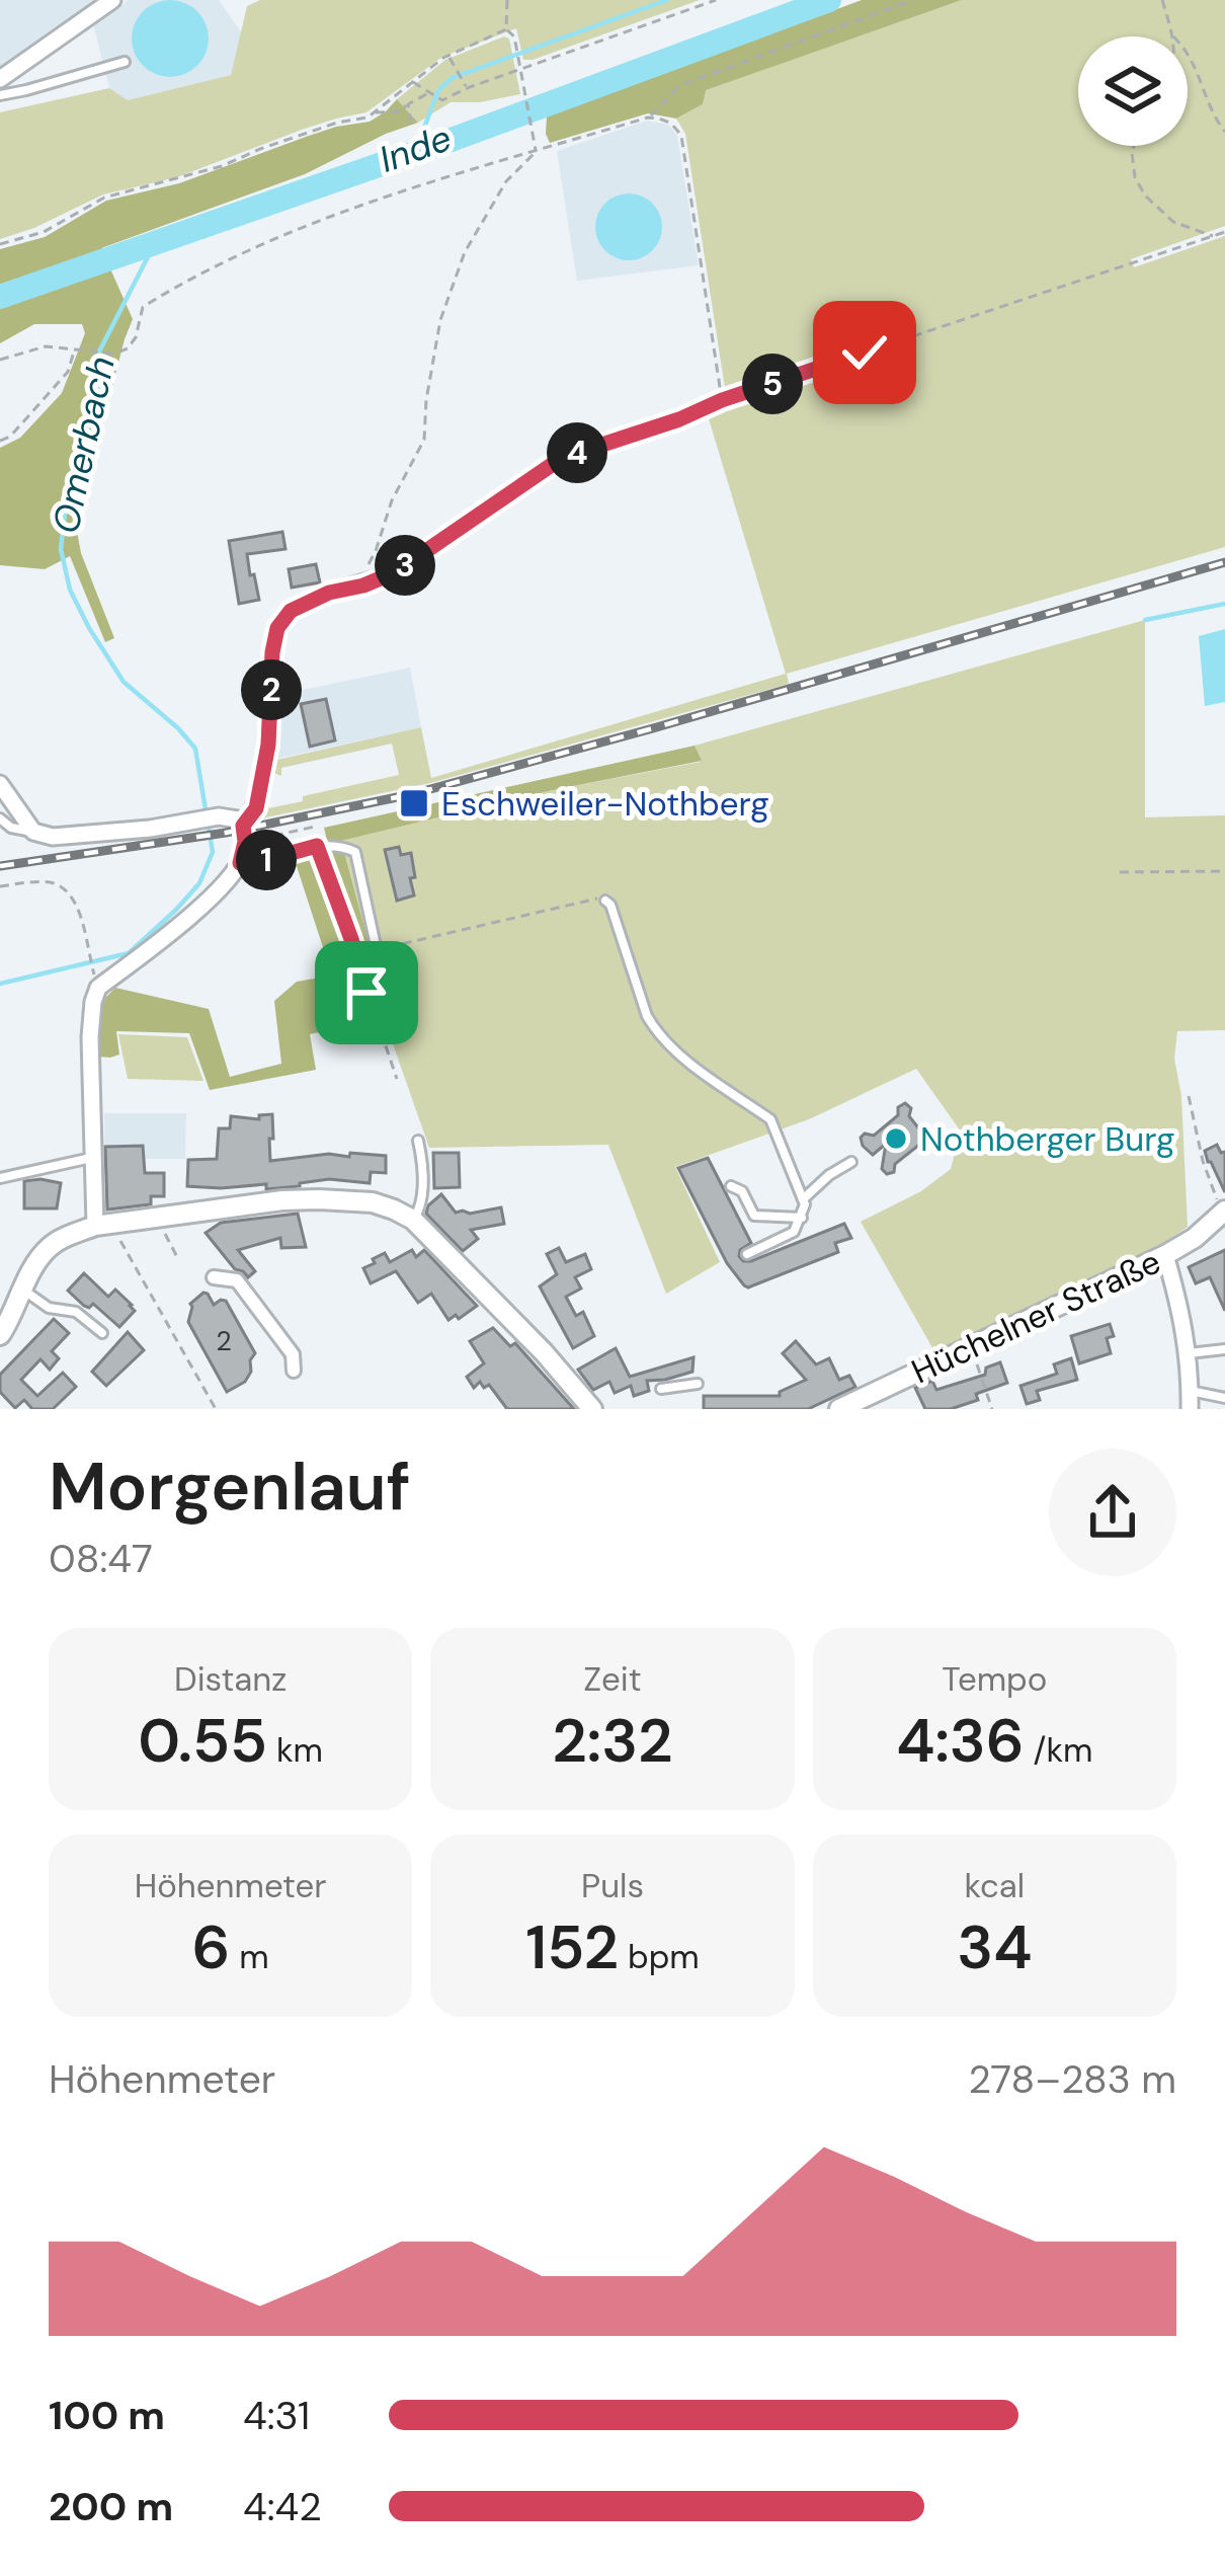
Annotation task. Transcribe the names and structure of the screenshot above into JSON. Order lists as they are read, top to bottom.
{
  "streets": {
    "street": ["Hüchelner Straße"]
  },
  "water": ["Inde", "Omerbach"],
  "places": {
    "transit": ["Eschweiler-Nothberg"],
    "other": ["Nothberger Burg"]
  },
  "house_numbers": ["2"],
  "page": {
    "pins": [
      "5",
      "4",
      "3",
      "2",
      "1"
    ],
    "heading": ["Morgenlauf", "08:47"],
    "stats": [
      ["Distanz", "0.55 km"],
      ["Zeit", "2:32"],
      ["Tempo", "4:36 /km"],
      ["Höhenmeter", "6 m"],
      ["Puls", "152 bpm"],
      ["kcal", "34"]
    ],
    "chart": ["Höhenmeter", "278–283 m"],
    "list": [
      {
        "name": "100 m",
        "note": "4:31"
      },
      {
        "name": "200 m",
        "note": "4:42"
      }
    ]
  }
}
